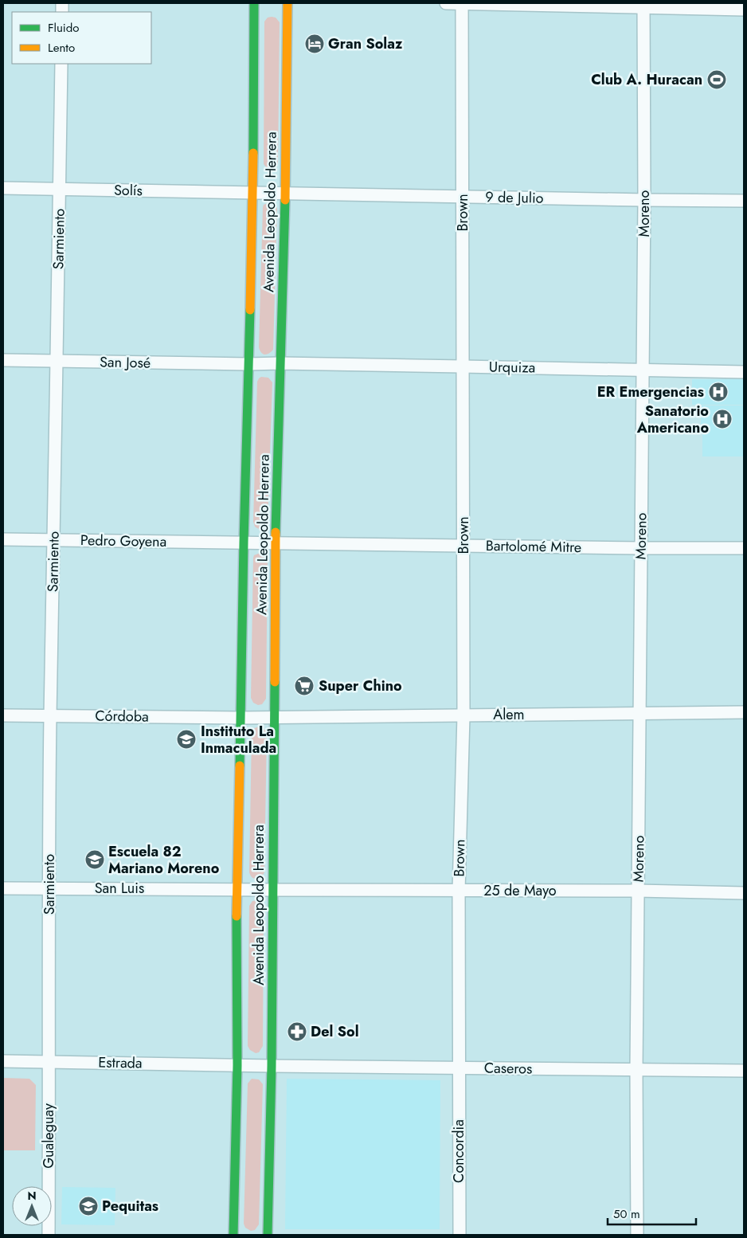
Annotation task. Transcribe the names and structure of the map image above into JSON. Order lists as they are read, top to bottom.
{
  "streets": {
    "street": [
      "Solís",
      "9 de Julio",
      "Avenida Leopoldo Herrera",
      "Brown",
      "Moreno",
      "Sarmiento",
      "San José",
      "Urquiza",
      "Pedro Goyena",
      "Bartolomé Mitre",
      "Alem",
      "Córdoba",
      "San Luis",
      "25 de Mayo",
      "Estrada",
      "Caseros",
      "Gualeguay",
      "Concordia"
    ]
  },
  "crossings": [
    ["Solís", "9 de Julio"],
    ["Solís", "Avenida Leopoldo Herrera"],
    ["Solís", "Sarmiento"],
    ["9 de Julio", "Avenida Leopoldo Herrera"],
    ["9 de Julio", "Brown"],
    ["9 de Julio", "Moreno"],
    ["Avenida Leopoldo Herrera", "San José"],
    ["Avenida Leopoldo Herrera", "Urquiza"],
    ["Avenida Leopoldo Herrera", "Pedro Goyena"],
    ["Avenida Leopoldo Herrera", "Bartolomé Mitre"],
    ["Avenida Leopoldo Herrera", "Alem"],
    ["Avenida Leopoldo Herrera", "Córdoba"],
    ["Avenida Leopoldo Herrera", "San Luis"],
    ["Avenida Leopoldo Herrera", "25 de Mayo"],
    ["Avenida Leopoldo Herrera", "Estrada"],
    ["Avenida Leopoldo Herrera", "Caseros"],
    ["Brown", "Urquiza"],
    ["Brown", "Bartolomé Mitre"],
    ["Brown", "Alem"],
    ["Brown", "25 de Mayo"],
    ["Brown", "Caseros"],
    ["Brown", "Concordia"],
    ["Moreno", "Urquiza"],
    ["Moreno", "Bartolomé Mitre"],
    ["Moreno", "Alem"],
    ["Moreno", "25 de Mayo"],
    ["Moreno", "Caseros"],
    ["Sarmiento", "San José"],
    ["Sarmiento", "Pedro Goyena"],
    ["Sarmiento", "Córdoba"],
    ["Sarmiento", "San Luis"],
    ["Sarmiento", "Estrada"],
    ["Sarmiento", "Gualeguay"],
    ["San José", "Urquiza"],
    ["Pedro Goyena", "Bartolomé Mitre"],
    ["Alem", "Córdoba"],
    ["San Luis", "25 de Mayo"],
    ["Estrada", "Caseros"],
    ["Estrada", "Gualeguay"],
    ["Caseros", "Concordia"]
  ],
  "places": {
    "hotel": ["Gran Solaz"],
    "sports": ["Club A. Huracan"],
    "hospital": ["ER Emergencias", "Sanatorio Americano"],
    "supermarket": ["Super Chino"],
    "school or university": ["Instituto La Inmaculada", "Escuela 82 Mariano Moreno", "Pequitas"],
    "pharmacy": ["Del Sol"]
  },
  "legend": ["Fluido", "Lento"],
  "scale_bar": "50 m",
  "north": "top"
}
